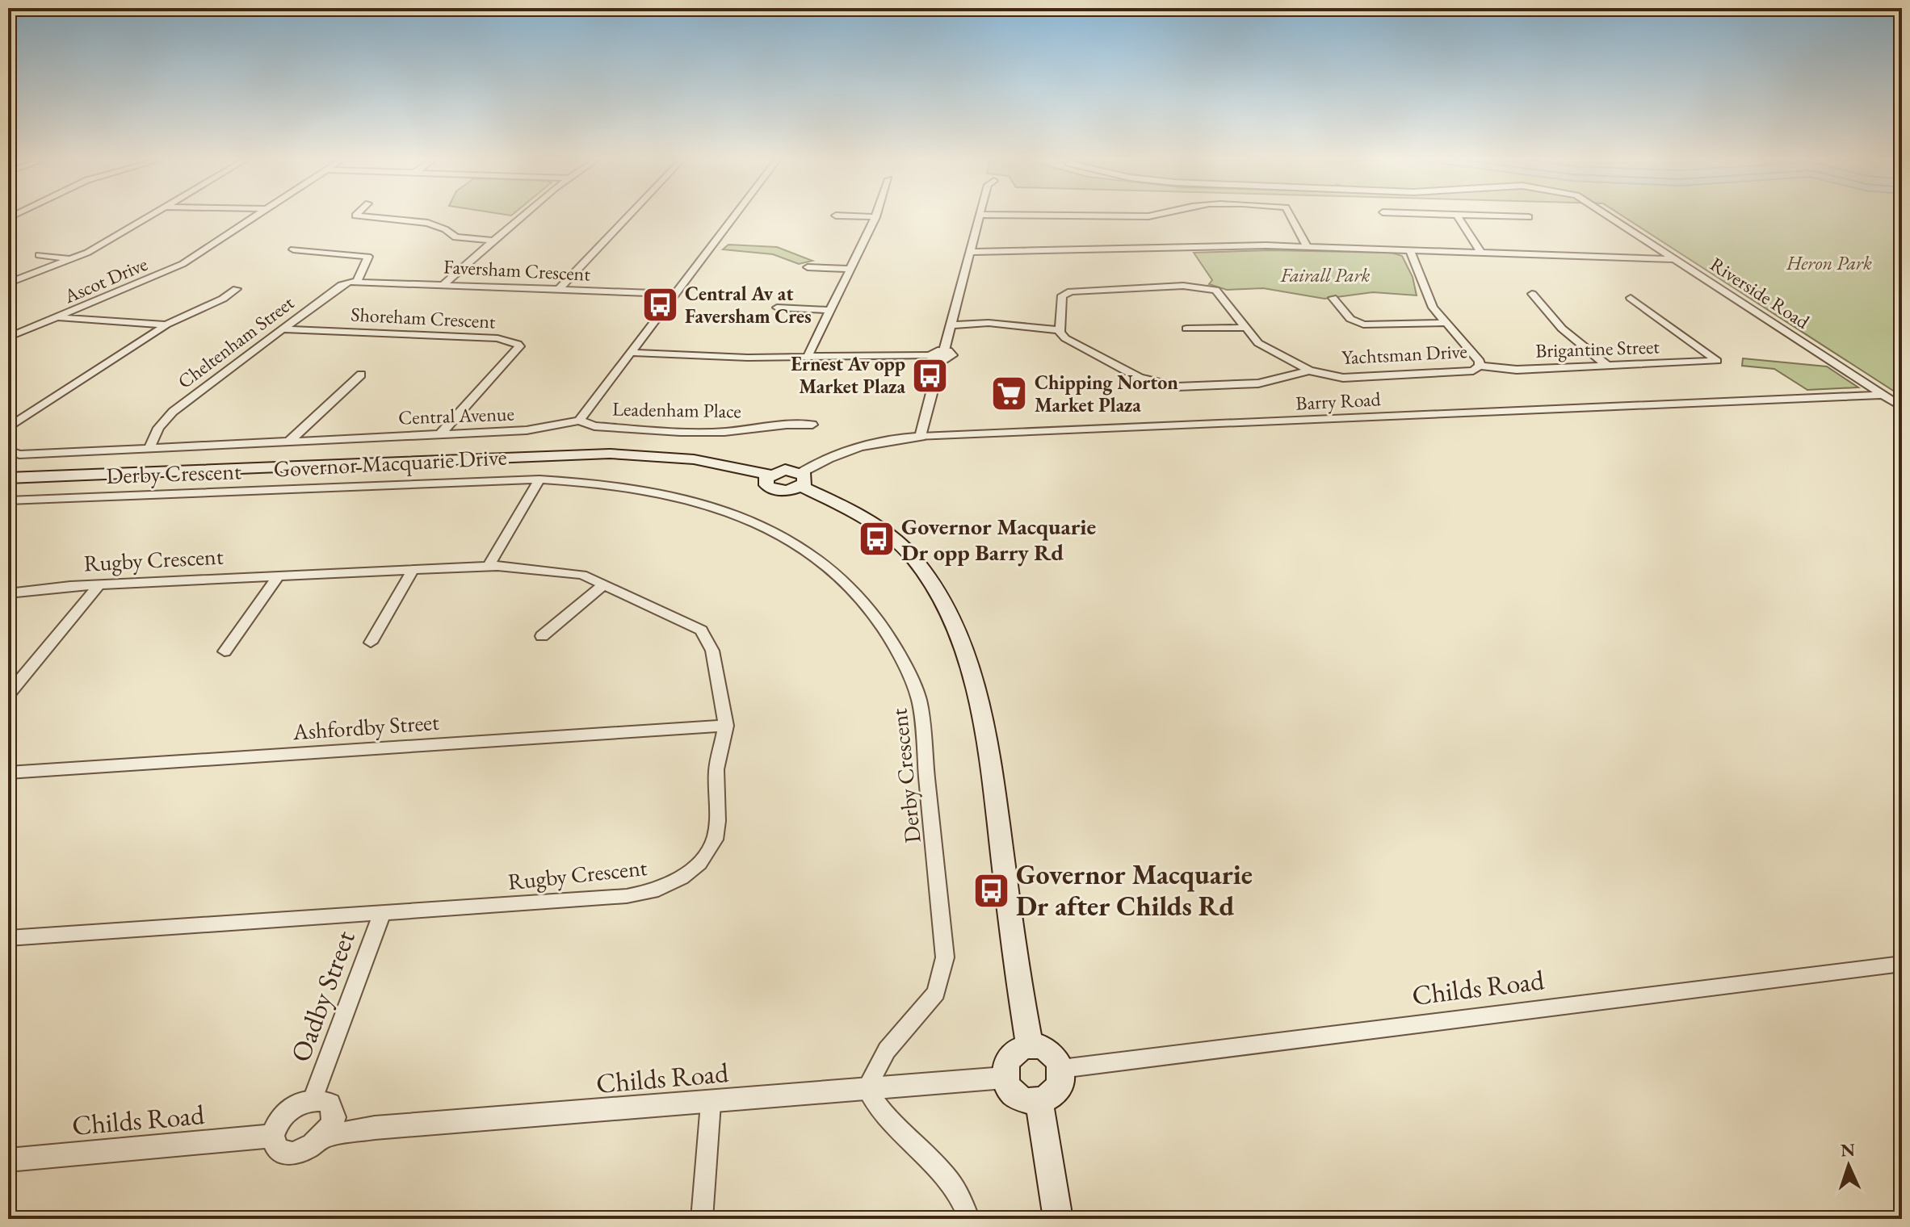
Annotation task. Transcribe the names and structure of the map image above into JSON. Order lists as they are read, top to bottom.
{
  "streets": {
    "main road": ["Governor Macquarie Drive"],
    "street": [
      "Faversham Crescent",
      "Ascot Drive",
      "Riverside Road",
      "Shoreham Crescent",
      "Cheltenham Street",
      "Brigantine Street",
      "Yachtsman Drive",
      "Barry Road",
      "Leadenham Place",
      "Central Avenue",
      "Derby Crescent",
      "Rugby Crescent",
      "Ashfordby Street",
      "Childs Road",
      "Oadby Street"
    ]
  },
  "crossings": [
    ["Faversham Crescent", "Cheltenham Street"],
    ["Riverside Road", "Barry Road"],
    ["Shoreham Crescent", "Cheltenham Street"],
    ["Shoreham Crescent", "Central Avenue"],
    ["Cheltenham Street", "Central Avenue"],
    ["Brigantine Street", "Yachtsman Drive"],
    ["Barry Road", "Governor Macquarie Drive"],
    ["Leadenham Place", "Central Avenue"],
    ["Derby Crescent", "Childs Road"],
    ["Rugby Crescent", "Ashfordby Street"],
    ["Rugby Crescent", "Oadby Street"],
    ["Childs Road", "Oadby Street"]
  ],
  "parks": ["Heron Park", "Fairall Park"],
  "places": {
    "bus stop": [
      "Central Av at Faversham Cres",
      "Ernest Av opp Market Plaza",
      "Governor Macquarie Dr opp Barry Rd",
      "Governor Macquarie Dr after Childs Rd"
    ],
    "supermarket": ["Chipping Norton Market Plaza"]
  },
  "north": "top"
}
